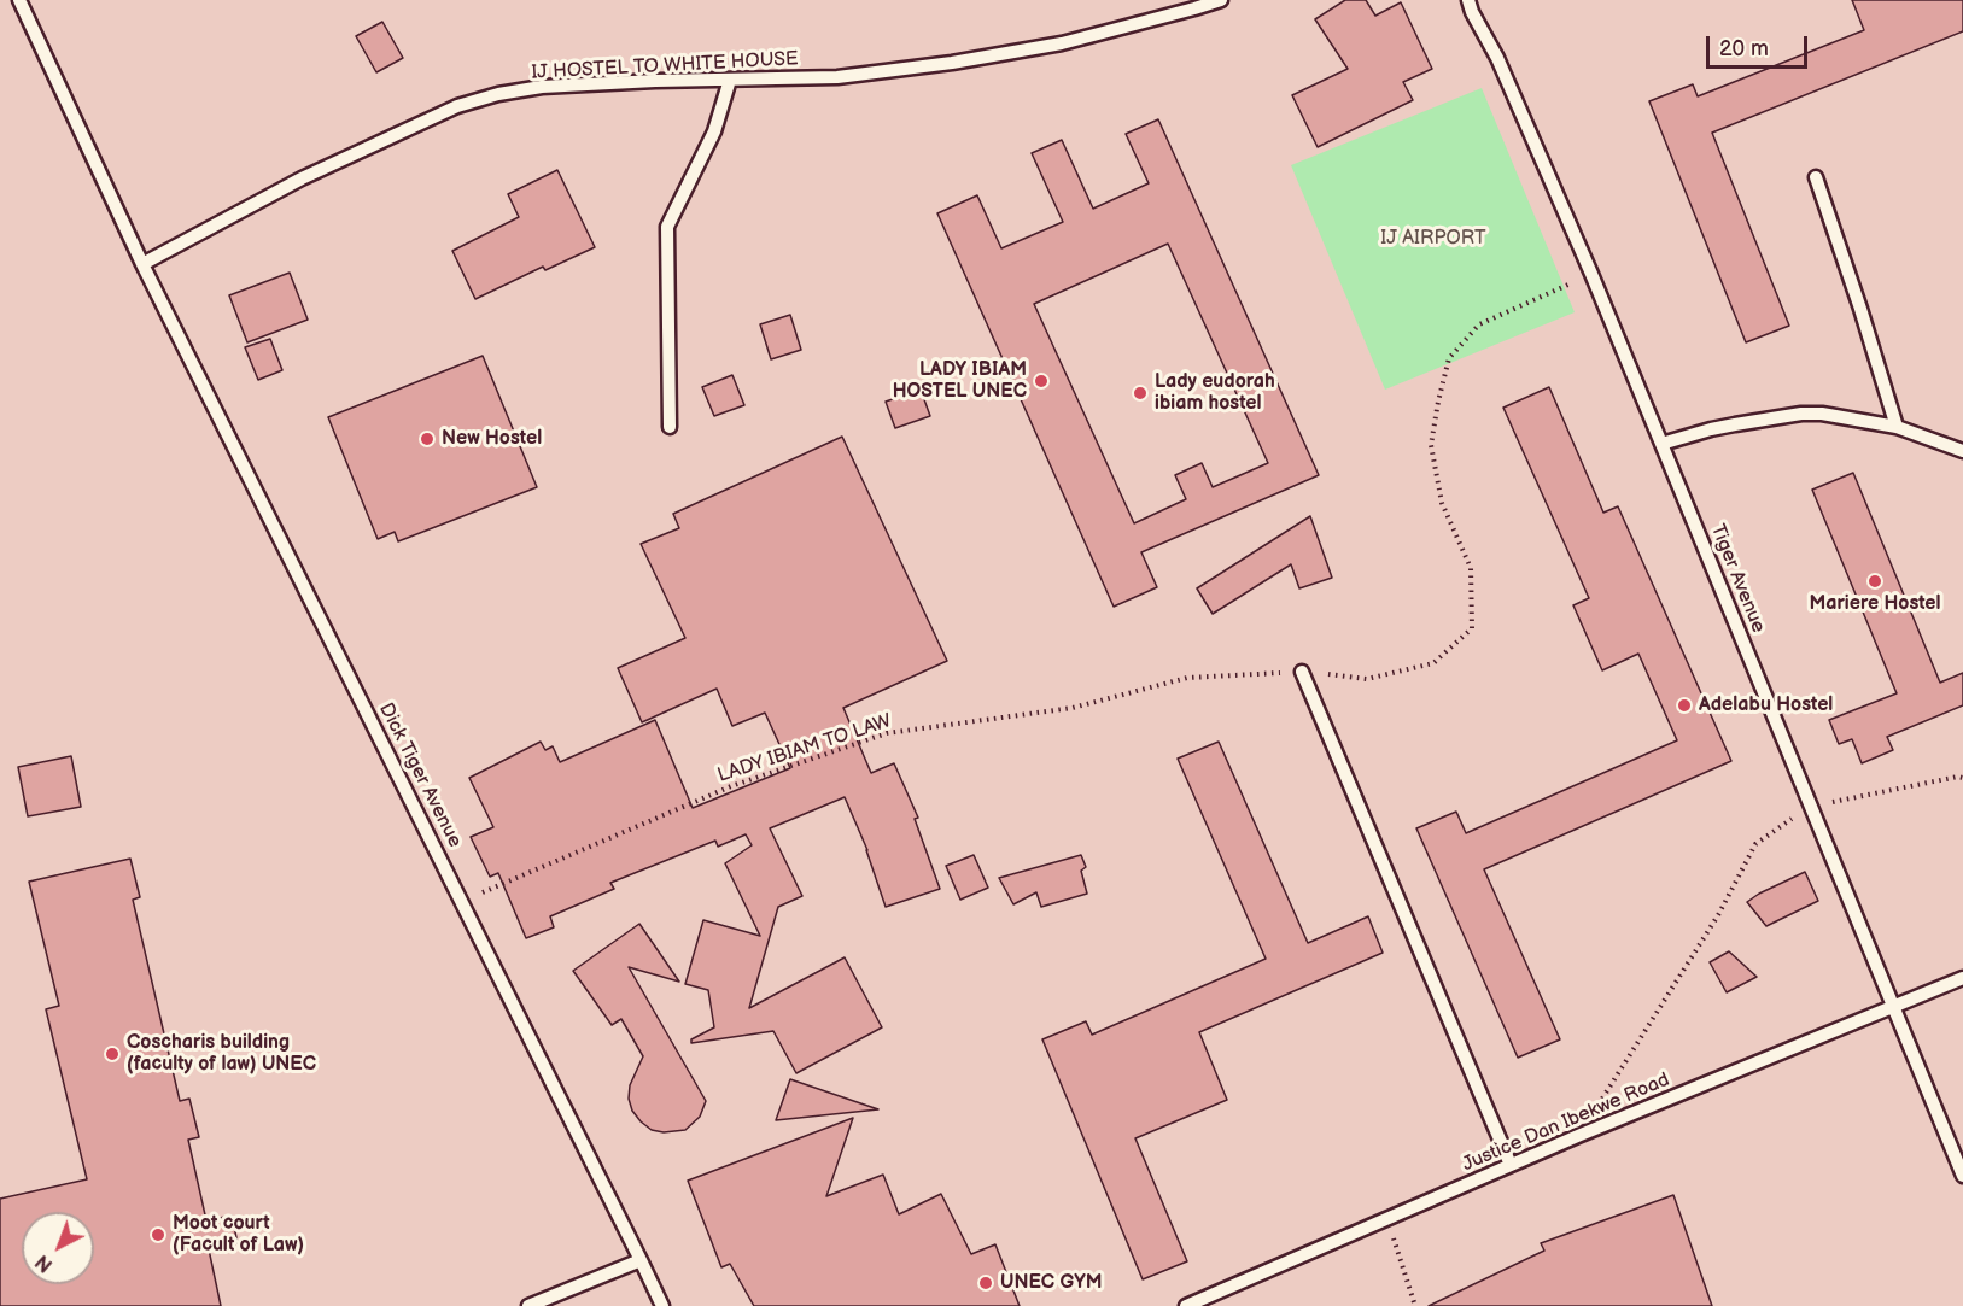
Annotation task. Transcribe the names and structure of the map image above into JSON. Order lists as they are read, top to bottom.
{
  "streets": {
    "lane": [
      "IJ HOSTEL TO WHITE HOUSE",
      "Tiger Avenue",
      "Dick Tiger Avenue",
      "Justice Dan Ibekwe Road"
    ],
    "path": ["LADY IBIAM TO LAW"]
  },
  "crossings": [
    ["IJ HOSTEL TO WHITE HOUSE", "Dick Tiger Avenue"],
    ["Tiger Avenue", "LADY IBIAM TO LAW"],
    ["Tiger Avenue", "Justice Dan Ibekwe Road"],
    ["LADY IBIAM TO LAW", "Dick Tiger Avenue"]
  ],
  "parks": ["IJ AIRPORT"],
  "places": [
    "LADY IBIAM HOSTEL UNEC",
    "Lady eudorah ibiam hostel",
    "New Hostel",
    "Mariere Hostel",
    "Adelabu Hostel",
    "Coscharis building (faculty of law) UNEC",
    "Moot court (Facult of Law)",
    "UNEC GYM"
  ],
  "scale_bar": "20 m",
  "north": "bottom left"
}
